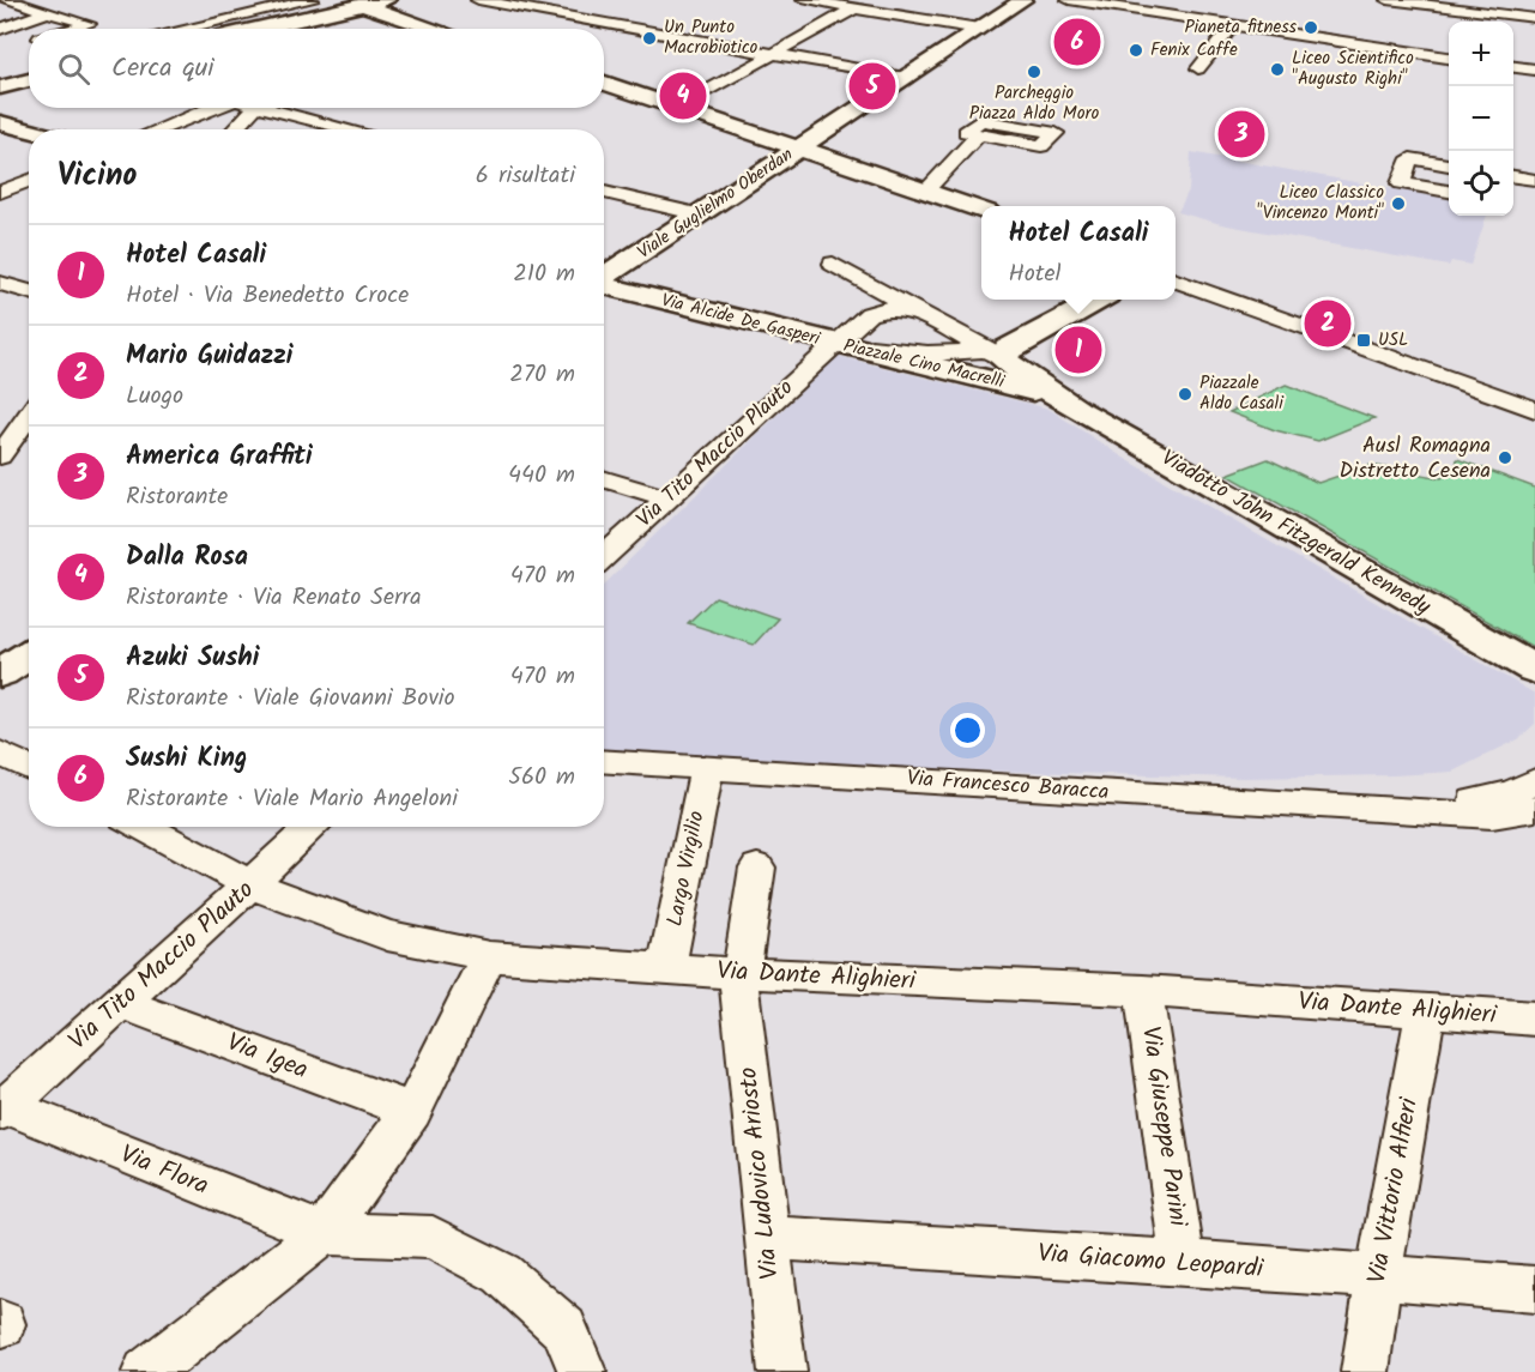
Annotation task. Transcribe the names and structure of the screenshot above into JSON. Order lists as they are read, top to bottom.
{
  "streets": {
    "main road": [
      "Viale Guglielmo Oberdan",
      "Via Alcide De Gasperi",
      "Piazzale Cino Macrelli",
      "Viadotto John Fitzgerald Kennedy"
    ],
    "street": [
      "Via Tito Maccio Plauto",
      "Via Francesco Baracca",
      "Largo Virgilio",
      "Via Dante Alighieri",
      "Via Igea",
      "Via Giuseppe Parini",
      "Via Flora",
      "Via Ludovico Ariosto",
      "Via Vittorio Alfieri",
      "Via Giacomo Leopardi"
    ]
  },
  "crossings": [
    ["Via Alcide De Gasperi", "Piazzale Cino Macrelli"],
    ["Via Alcide De Gasperi", "Via Tito Maccio Plauto"],
    ["Piazzale Cino Macrelli", "Via Tito Maccio Plauto"],
    ["Piazzale Cino Macrelli", "Viadotto John Fitzgerald Kennedy"],
    ["Via Tito Maccio Plauto", "Via Dante Alighieri"],
    ["Via Tito Maccio Plauto", "Via Igea"],
    ["Via Tito Maccio Plauto", "Via Flora"],
    ["Via Francesco Baracca", "Largo Virgilio"],
    ["Largo Virgilio", "Via Dante Alighieri"],
    ["Via Dante Alighieri", "Via Giuseppe Parini"],
    ["Via Dante Alighieri", "Via Ludovico Ariosto"],
    ["Via Dante Alighieri", "Via Vittorio Alfieri"],
    ["Via Giuseppe Parini", "Via Giacomo Leopardi"],
    ["Via Ludovico Ariosto", "Via Giacomo Leopardi"],
    ["Via Vittorio Alfieri", "Via Giacomo Leopardi"]
  ],
  "places": {
    "other": [
      "Pianeta fitness",
      "Un Punto Macrobiotico",
      "Fenix Caffe",
      "Liceo Scientifico \"Augusto Righi\"",
      "Parcheggio Piazza Aldo Moro",
      "Liceo Classico \"Vincenzo Monti\"",
      "Piazzale Aldo Casali",
      "Ausl Romagna Distretto Cesena"
    ],
    "transit": ["USL"]
  },
  "page": {
    "pins": [
      "6",
      "5",
      "4",
      "3",
      "2",
      "1"
    ],
    "map_buttons": ["+", "−"],
    "search": "Cerca qui",
    "heading": ["Vicino", "6 risultati"],
    "popup": ["Hotel Casali", "Hotel"],
    "list": [
      {
        "mark": "1",
        "name": "Hotel Casali",
        "note": "Hotel · Via Benedetto Croce",
        "value": "210 m"
      },
      {
        "mark": "2",
        "name": "Mario Guidazzi",
        "note": "Luogo",
        "value": "270 m"
      },
      {
        "mark": "3",
        "name": "America Graffiti",
        "note": "Ristorante",
        "value": "440 m"
      },
      {
        "mark": "4",
        "name": "Dalla Rosa",
        "note": "Ristorante · Via Renato Serra",
        "value": "470 m"
      },
      {
        "mark": "5",
        "name": "Azuki Sushi",
        "note": "Ristorante · Viale Giovanni Bovio",
        "value": "470 m"
      },
      {
        "mark": "6",
        "name": "Sushi King",
        "note": "Ristorante · Viale Mario Angeloni",
        "value": "560 m"
      }
    ]
  }
}
